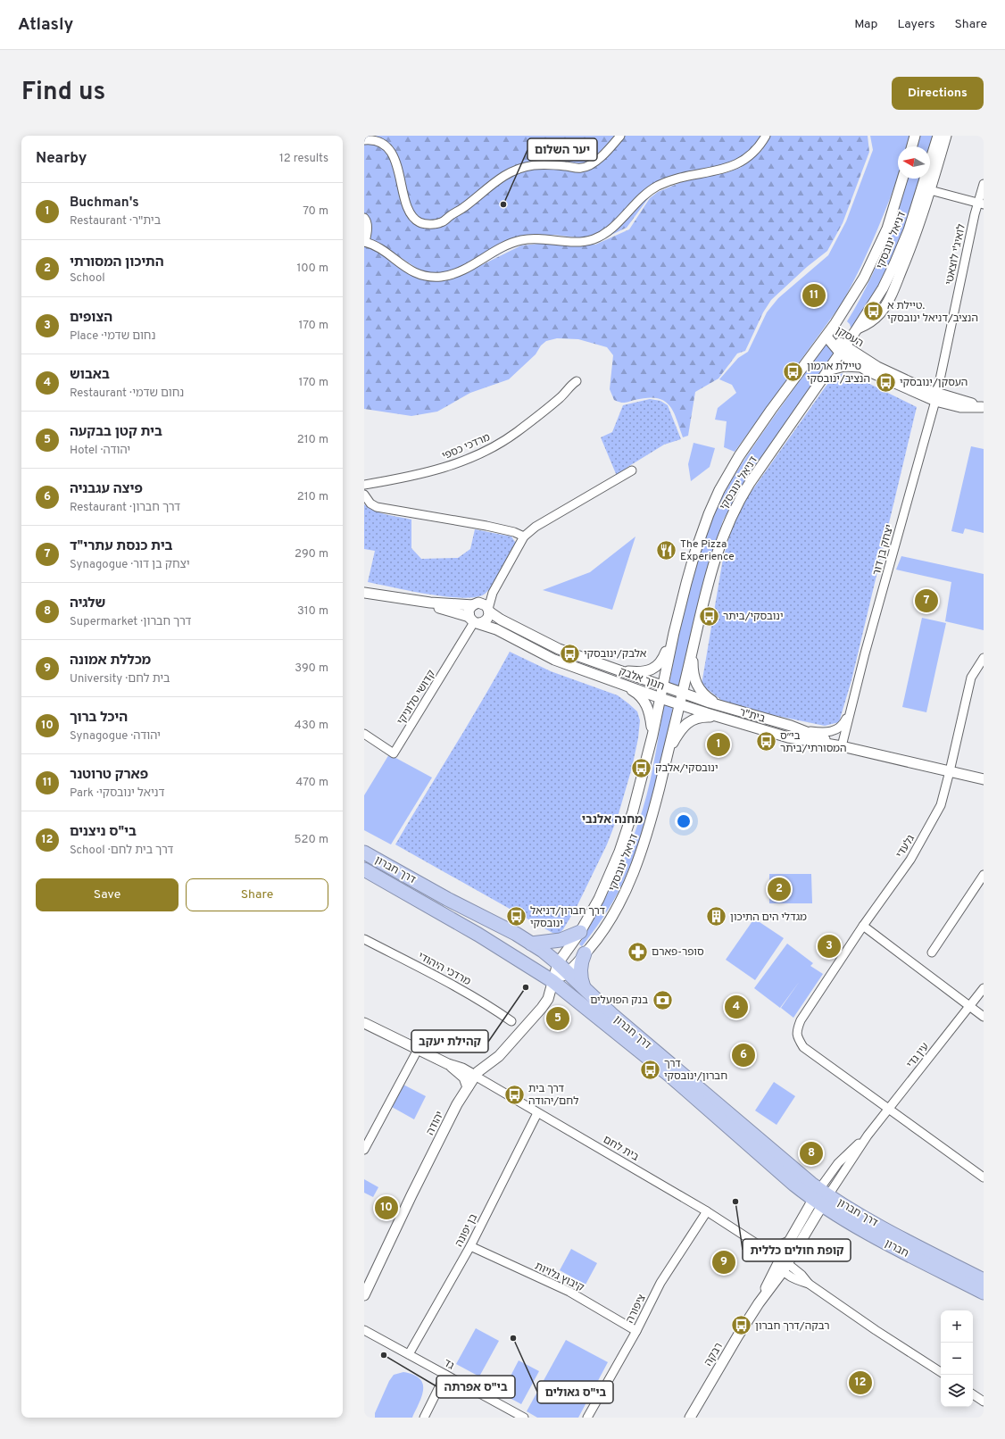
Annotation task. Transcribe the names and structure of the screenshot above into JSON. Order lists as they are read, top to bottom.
{
  "streets": {
    "highway": ["דרך חברון", "חברון"],
    "street": [
      "דניאל ינובסקי",
      "לואיג'י לוצאטי",
      "העסקן",
      "מרדכי כספי",
      "יצחק בן דור",
      "חנוך אלבק",
      "קדושי סלוניקי",
      "בית\"ר",
      "גלעדי",
      "מרדכי היהודי",
      "עין גדי",
      "יהודה",
      "בית לחם",
      "בן יפונה",
      "קיבוץ גלויות",
      "ציפורה",
      "רבקה",
      "גד"
    ]
  },
  "crossings": [
    ["דניאל ינובסקי", "העסקן"],
    ["דניאל ינובסקי", "חנוך אלבק"],
    ["דניאל ינובסקי", "בית\"ר"],
    ["דניאל ינובסקי", "דרך חברון"],
    ["דניאל ינובסקי", "יהודה"],
    ["לואיג'י לוצאטי", "העסקן"],
    ["לואיג'י לוצאטי", "יצחק בן דור"],
    ["העסקן", "יצחק בן דור"],
    ["יצחק בן דור", "בית\"ר"],
    ["חנוך אלבק", "קדושי סלוניקי"],
    ["חנוך אלבק", "בית\"ר"],
    ["בית\"ר", "גלעדי"],
    ["גלעדי", "עין גדי"],
    ["דרך חברון", "עין גדי"],
    ["דרך חברון", "יהודה"],
    ["דרך חברון", "חברון"],
    ["דרך חברון", "רבקה"],
    ["עין גדי", "חברון"],
    ["עין גדי", "רבקה"],
    ["יהודה", "בית לחם"],
    ["בית לחם", "בן יפונה"],
    ["בית לחם", "ציפורה"],
    ["בית לחם", "רבקה"],
    ["בן יפונה", "קיבוץ גלויות"],
    ["בן יפונה", "גד"],
    ["חברון", "רבקה"],
    ["קיבוץ גלויות", "ציפורה"]
  ],
  "districts": ["מחנה אלנבי"],
  "places": {
    "other": [
      "יער השלום",
      "קהילת יעקב",
      "קופת חולים כללית",
      "בי\"ס גאולים",
      "בי\"ס אפרתה"
    ],
    "bus stop": [
      "טיילת א. הנציב/דניאל ינובסקי",
      "טיילת ארמון הנציב/ינובסקי",
      "העסקן/ינובסקי",
      "ינובסקי/ביתר",
      "אלבק/ינובסקי",
      "בי״ס המסורתי/ביתר",
      "ינובסקי/אלבק",
      "דרך חברון/דניאל ינובסקי",
      "דרך חברון/ינובסקי",
      "דרך בית לחם/יהודה",
      "רבקה/דרך חברון"
    ],
    "restaurant": ["The Pizza Experience"],
    "building": ["מגדלי הים התיכון"],
    "pharmacy": ["סופר-פארם"],
    "bank": ["בנק הפועלים"]
  },
  "north": "left",
  "page": {
    "header": "Atlasly",
    "nav": ["Map", "Layers", "Share"],
    "title": "Find us",
    "buttons": [
      "Directions",
      ["Save", "Share"]
    ],
    "heading": ["Nearby", "12 results"],
    "list": [
      {
        "mark": "1",
        "name": "Buchman's",
        "note": "Restaurant · בית\"ר",
        "value": "70 m"
      },
      {
        "mark": "2",
        "name": "התיכון המסורתי",
        "note": "School",
        "value": "100 m"
      },
      {
        "mark": "3",
        "name": "הצופים",
        "note": "Place · נחום שדמי",
        "value": "170 m"
      },
      {
        "mark": "4",
        "name": "באבוש",
        "note": "Restaurant · נחום שדמי",
        "value": "170 m"
      },
      {
        "mark": "5",
        "name": "בית קטן בבקעה",
        "note": "Hotel · יהודה",
        "value": "210 m"
      },
      {
        "mark": "6",
        "name": "פיצה עגבניה",
        "note": "Restaurant · דרך חברון",
        "value": "210 m"
      },
      {
        "mark": "7",
        "name": "בית כנסת עתרי\"ד",
        "note": "Synagogue · יצחק בן דור",
        "value": "290 m"
      },
      {
        "mark": "8",
        "name": "שלגיה",
        "note": "Supermarket · דרך חברון",
        "value": "310 m"
      },
      {
        "mark": "9",
        "name": "מכללת אמונה",
        "note": "University · בית לחם",
        "value": "390 m"
      },
      {
        "mark": "10",
        "name": "היכל ברוך",
        "note": "Synagogue · יהודה",
        "value": "430 m"
      },
      {
        "mark": "11",
        "name": "פארק טרוטנר",
        "note": "Park · דניאל ינובסקי",
        "value": "470 m"
      },
      {
        "mark": "12",
        "name": "בי\"ס ניצנים",
        "note": "School · דרך בית לחם",
        "value": "520 m"
      }
    ],
    "pins": [
      "11",
      "7",
      "1",
      "2",
      "3",
      "4",
      "5",
      "6",
      "8",
      "10",
      "9",
      "12"
    ],
    "map_buttons": ["+", "−"]
  }
}
